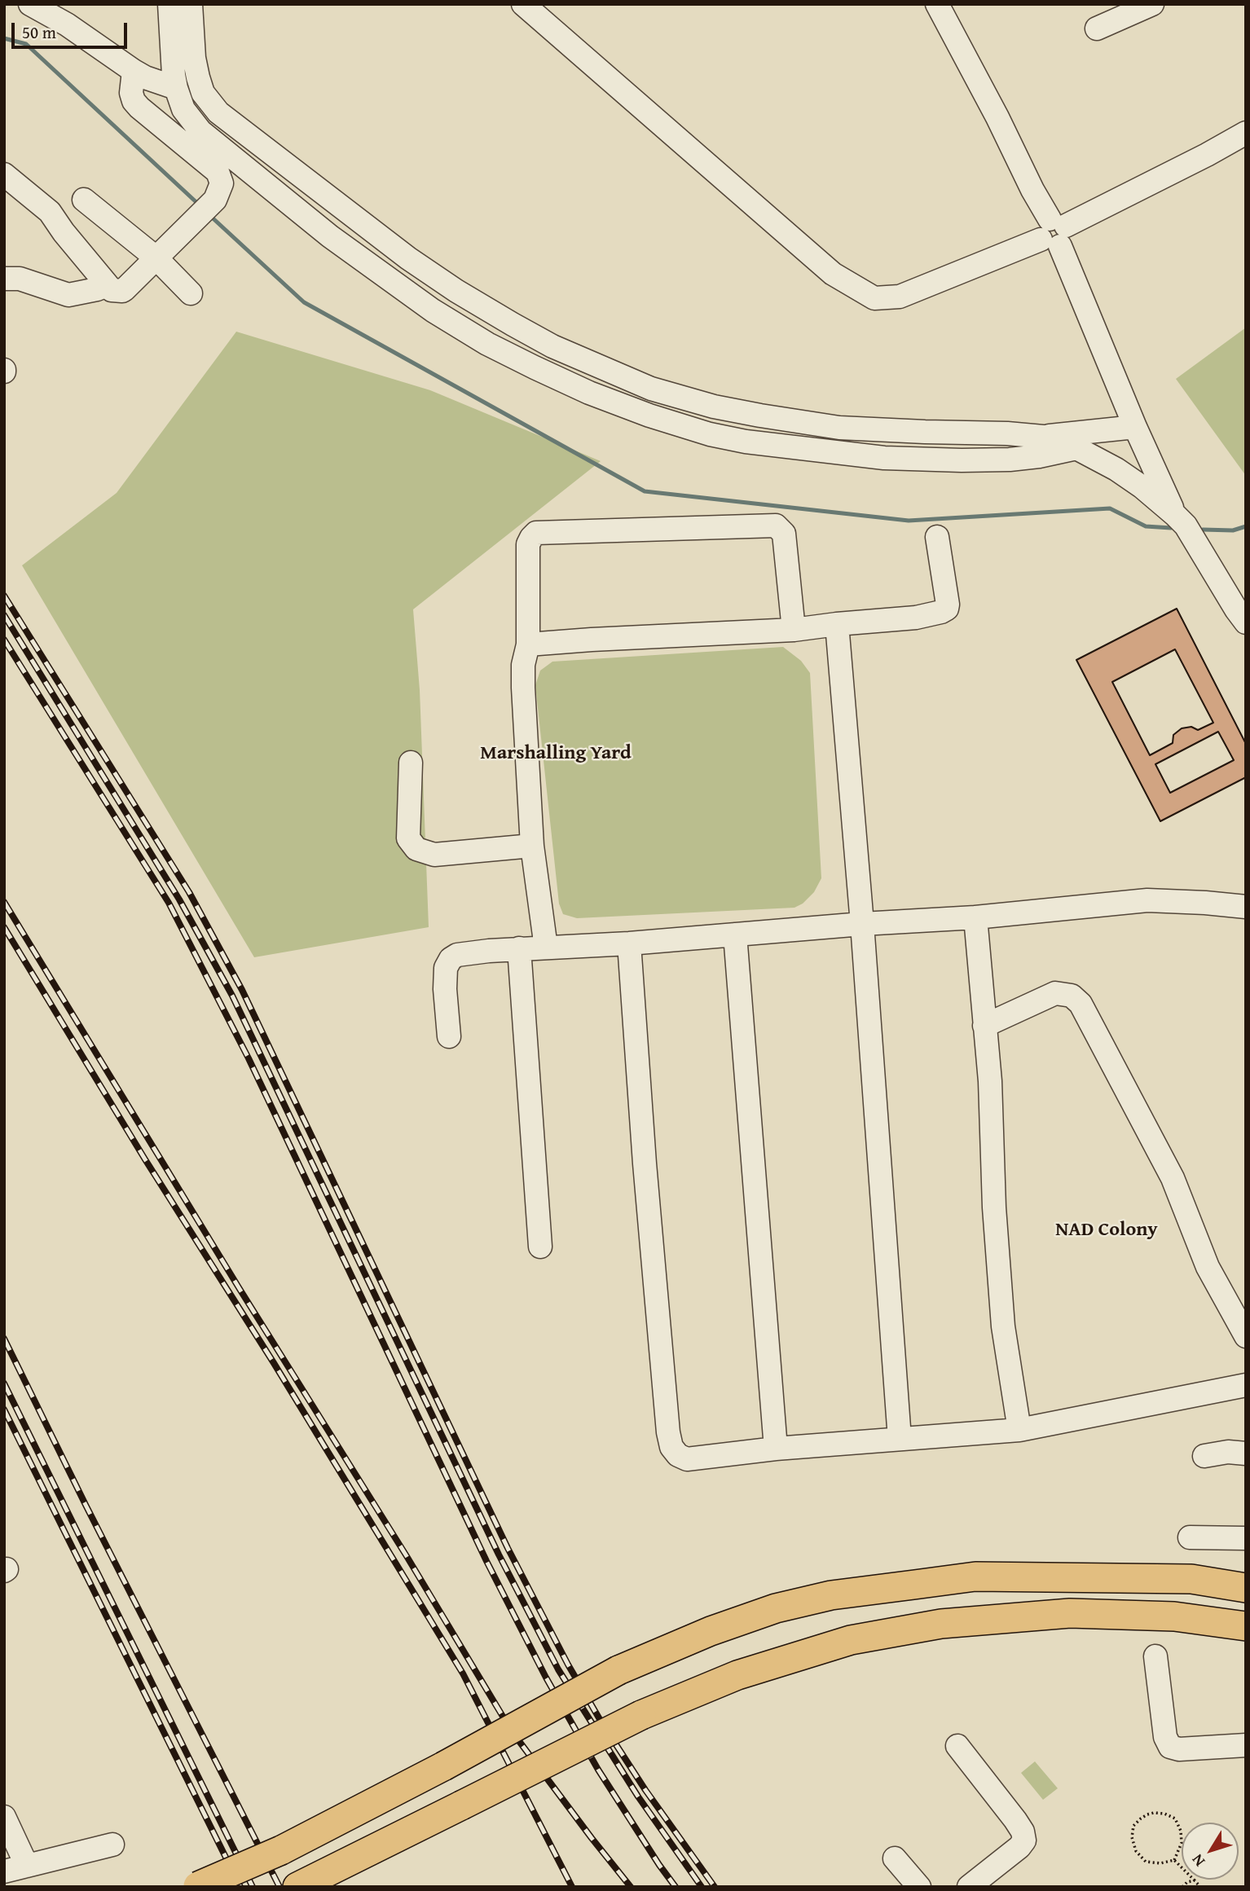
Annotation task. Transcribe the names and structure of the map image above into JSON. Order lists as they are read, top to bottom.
{
  "districts": ["Marshalling Yard", "NAD Colony"],
  "scale_bar": "50 m",
  "north": "bottom left"
}
